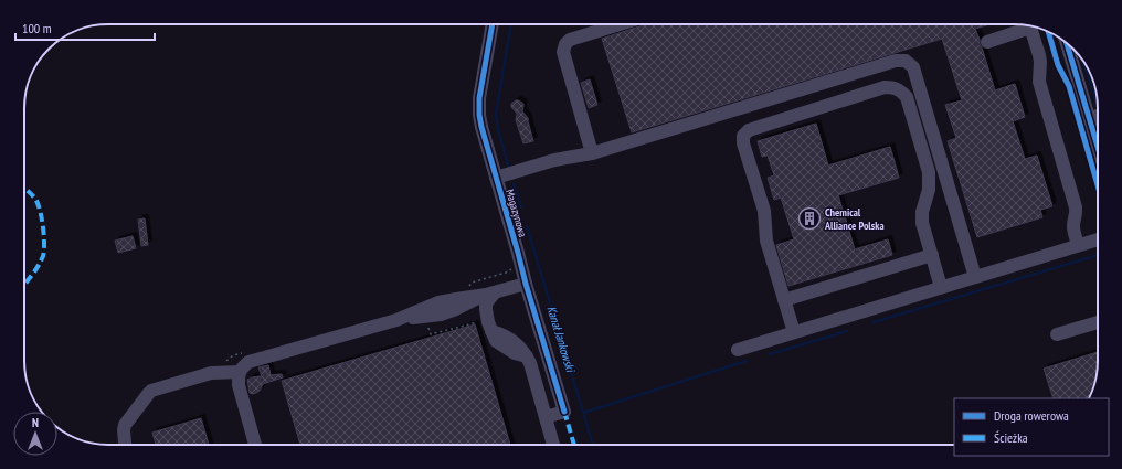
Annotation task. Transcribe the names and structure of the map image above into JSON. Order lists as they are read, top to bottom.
{
  "streets": {
    "street": ["Magazynowa"]
  },
  "water": ["Kanał Jankowski"],
  "places": {
    "building": ["Chemical Alliance Polska"]
  },
  "legend": ["Droga rowerowa", "Ścieżka"],
  "scale_bar": "100 m",
  "north": "top"
}
